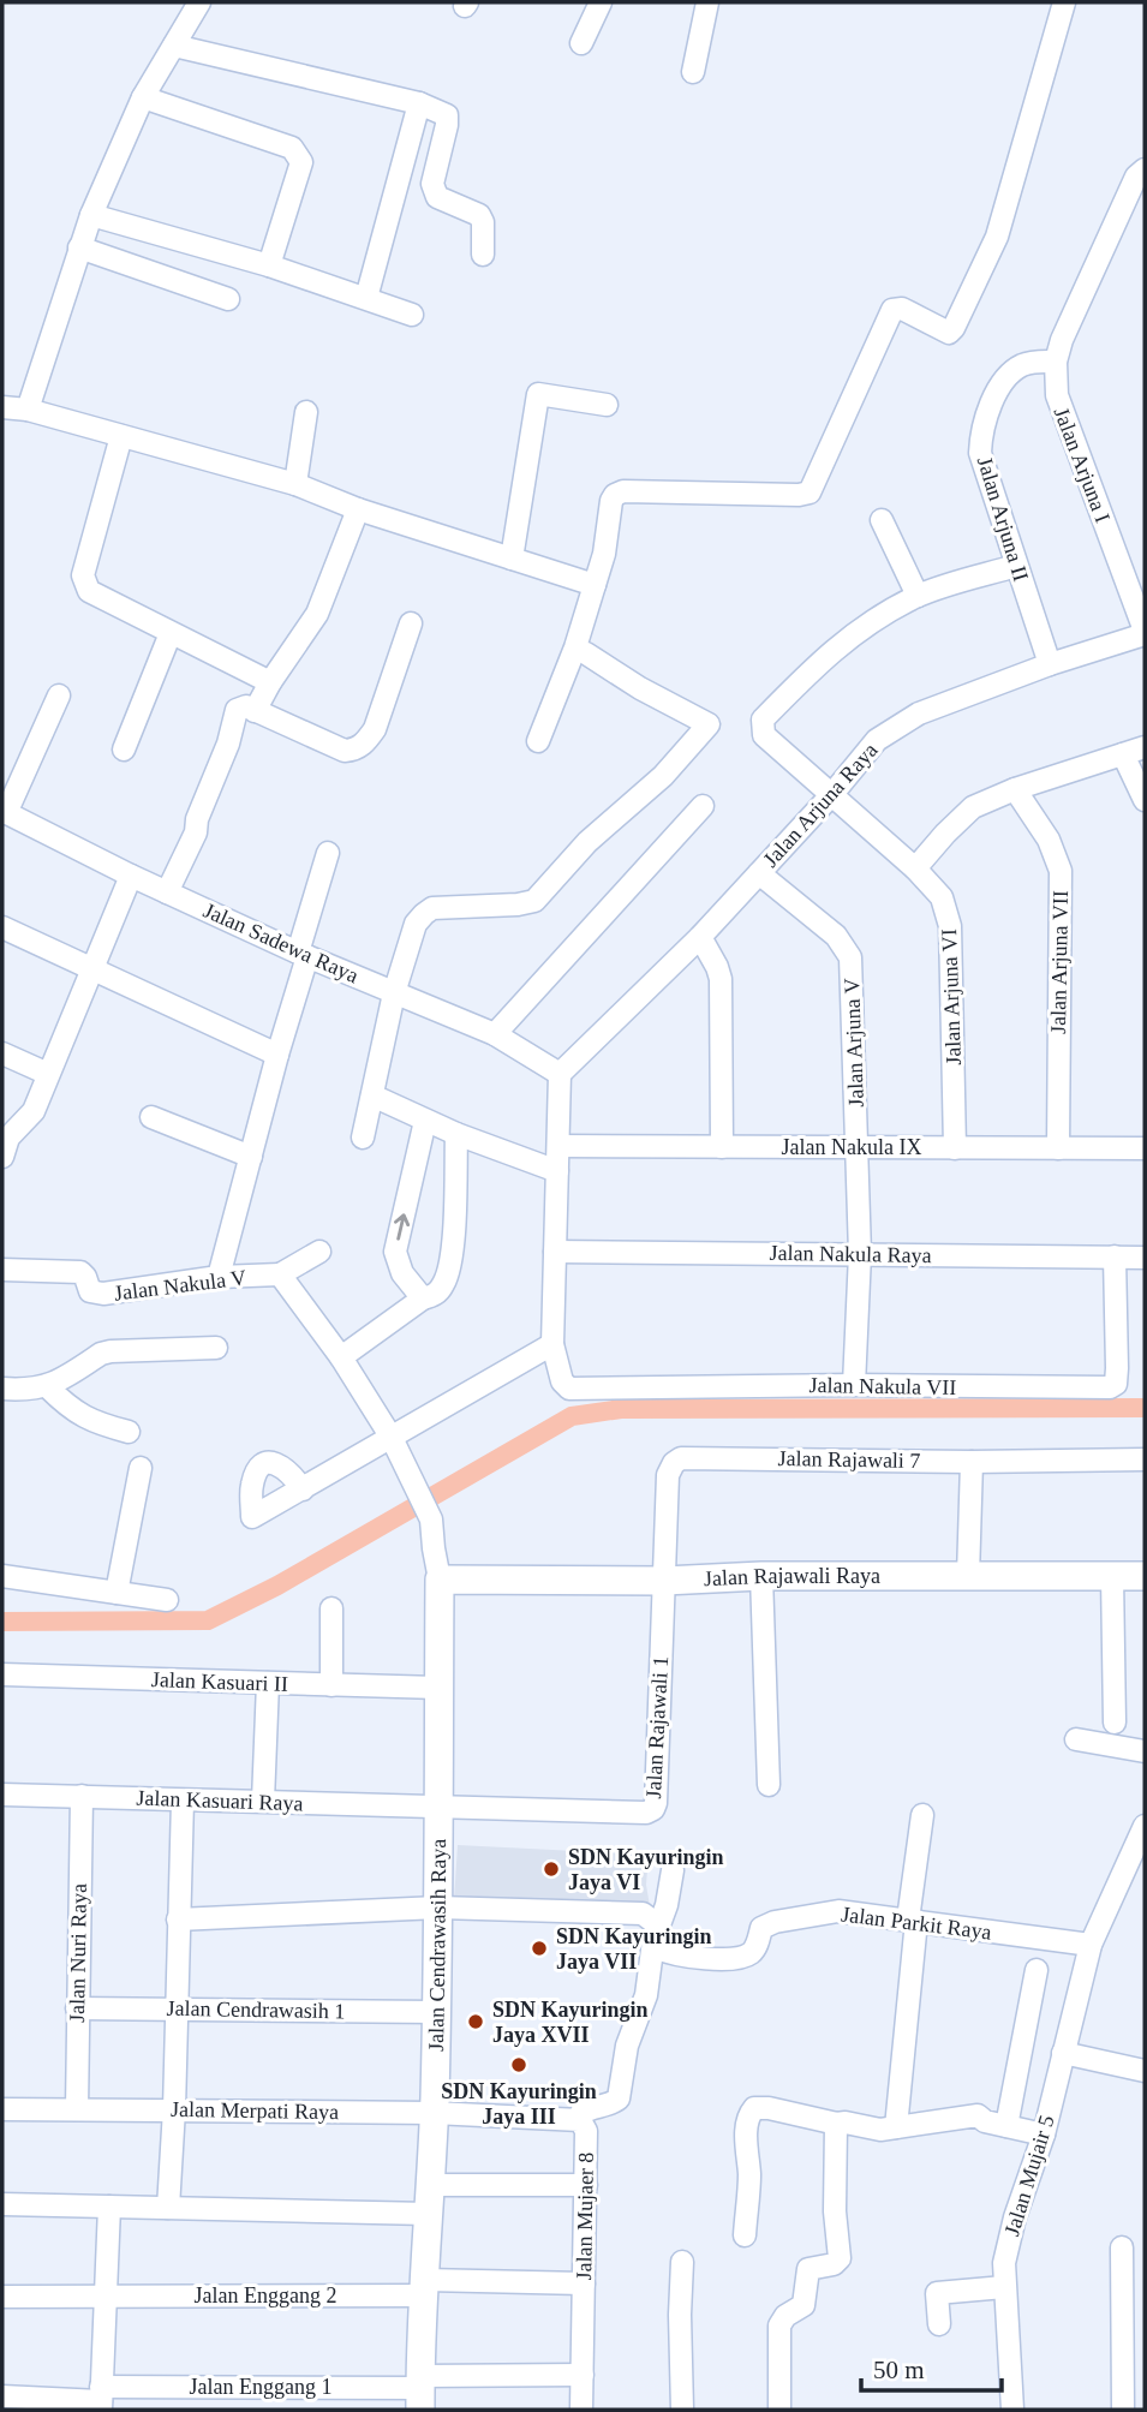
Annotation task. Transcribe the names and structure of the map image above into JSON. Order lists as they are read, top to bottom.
{
  "streets": {
    "street": [
      "Jalan Arjuna I",
      "Jalan Arjuna II",
      "Jalan Arjuna Raya",
      "Jalan Sadewa Raya",
      "Jalan Arjuna VII",
      "Jalan Arjuna VI",
      "Jalan Arjuna V",
      "Jalan Nakula IX",
      "Jalan Nakula Raya",
      "Jalan Nakula V",
      "Jalan Nakula VII",
      "Jalan Rajawali 7",
      "Jalan Rajawali Raya",
      "Jalan Kasuari II",
      "Jalan Rajawali 1",
      "Jalan Kasuari Raya",
      "Jalan Parkit Raya",
      "Jalan Cendrawasih Raya",
      "Jalan Nuri Raya",
      "Jalan Cendrawasih 1",
      "Jalan Merpati Raya",
      "Jalan Mujair 5",
      "Jalan Mujaer 8",
      "Jalan Enggang 2",
      "Jalan Enggang 1"
    ]
  },
  "crossings": [
    ["Jalan Arjuna I", "Jalan Arjuna II"],
    ["Jalan Arjuna I", "Jalan Arjuna Raya"],
    ["Jalan Arjuna II", "Jalan Arjuna Raya"],
    ["Jalan Arjuna II", "Jalan Arjuna VI"],
    ["Jalan Arjuna Raya", "Jalan Sadewa Raya"],
    ["Jalan Arjuna Raya", "Jalan Arjuna VI"],
    ["Jalan Arjuna Raya", "Jalan Arjuna V"],
    ["Jalan Arjuna VII", "Jalan Nakula IX"],
    ["Jalan Arjuna VI", "Jalan Nakula IX"],
    ["Jalan Arjuna V", "Jalan Nakula IX"],
    ["Jalan Arjuna V", "Jalan Nakula Raya"],
    ["Jalan Arjuna V", "Jalan Nakula VII"],
    ["Jalan Nakula Raya", "Jalan Nakula VII"],
    ["Jalan Rajawali 7", "Jalan Rajawali Raya"],
    ["Jalan Rajawali 7", "Jalan Rajawali 1"],
    ["Jalan Rajawali Raya", "Jalan Rajawali 1"],
    ["Jalan Rajawali Raya", "Jalan Cendrawasih Raya"],
    ["Jalan Kasuari II", "Jalan Cendrawasih Raya"],
    ["Jalan Rajawali 1", "Jalan Kasuari Raya"],
    ["Jalan Rajawali 1", "Jalan Cendrawasih Raya"],
    ["Jalan Kasuari Raya", "Jalan Cendrawasih Raya"],
    ["Jalan Kasuari Raya", "Jalan Nuri Raya"],
    ["Jalan Parkit Raya", "Jalan Mujair 5"],
    ["Jalan Cendrawasih Raya", "Jalan Cendrawasih 1"],
    ["Jalan Cendrawasih Raya", "Jalan Merpati Raya"],
    ["Jalan Cendrawasih Raya", "Jalan Mujaer 8"],
    ["Jalan Cendrawasih Raya", "Jalan Enggang 2"],
    ["Jalan Cendrawasih Raya", "Jalan Enggang 1"],
    ["Jalan Nuri Raya", "Jalan Cendrawasih 1"],
    ["Jalan Nuri Raya", "Jalan Merpati Raya"],
    ["Jalan Merpati Raya", "Jalan Mujaer 8"],
    ["Jalan Mujaer 8", "Jalan Enggang 2"],
    ["Jalan Mujaer 8", "Jalan Enggang 1"]
  ],
  "places": [
    "SDN Kayuringin Jaya VI",
    "SDN Kayuringin Jaya VII",
    "SDN Kayuringin Jaya XVII",
    "SDN Kayuringin Jaya III"
  ],
  "scale_bar": "50 m"
}
